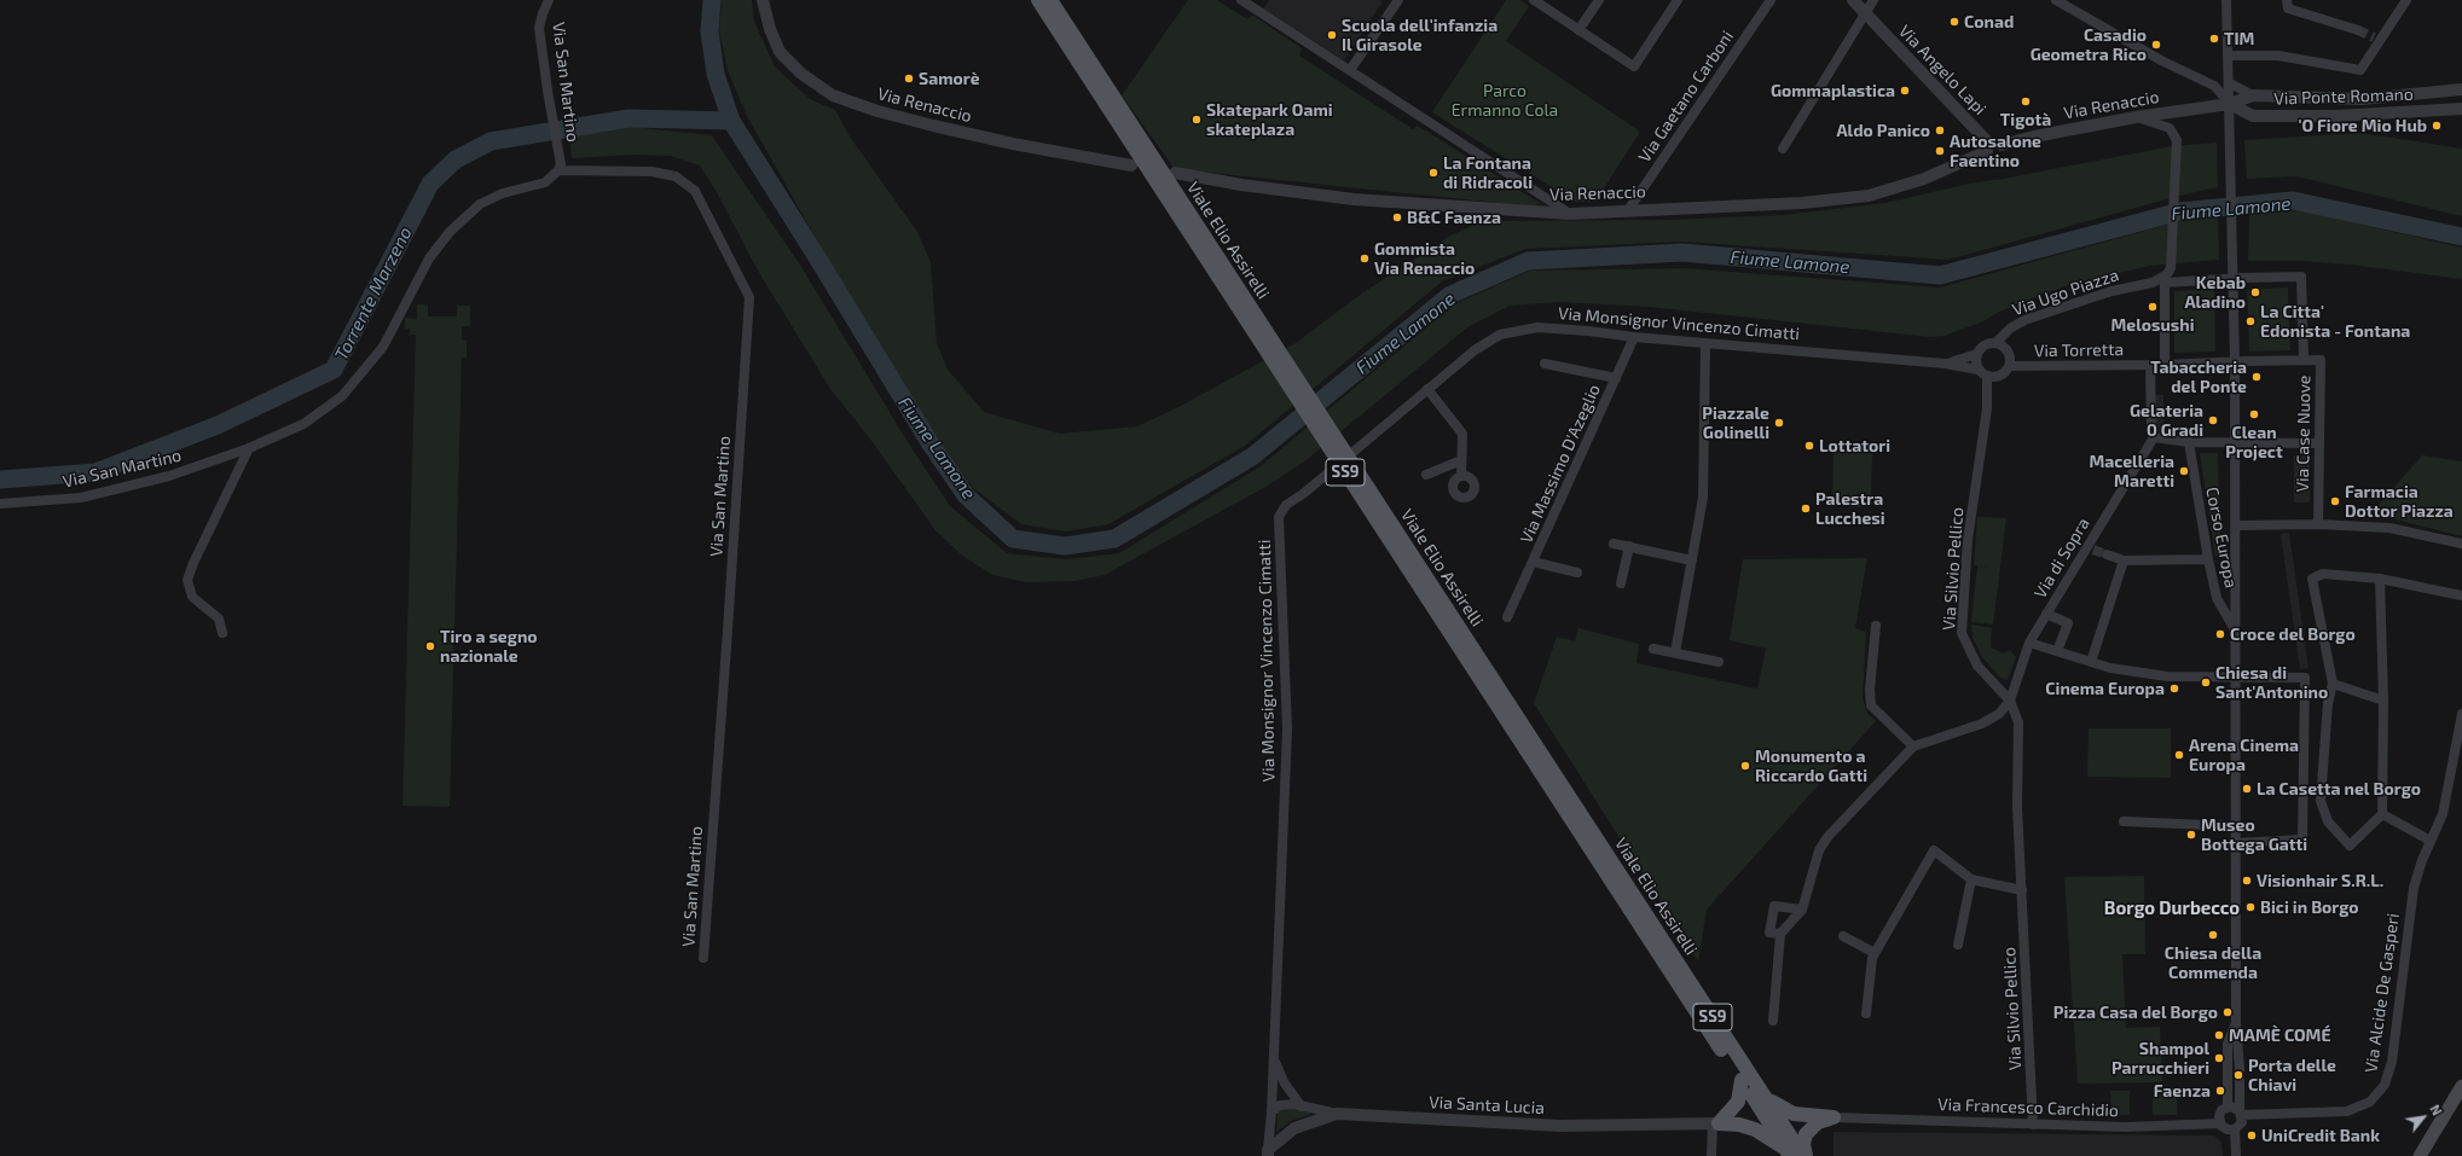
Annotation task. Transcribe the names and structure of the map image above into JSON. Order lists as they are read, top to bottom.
{
  "streets": {
    "main road": ["Viale Elio Assirelli", "SS9"],
    "street": [
      "Via Angelo Lapi",
      "Via San Martino",
      "Via Gaetano Carboni",
      "Via Ponte Romano",
      "Via Renaccio",
      "Via Ugo Piazza",
      "Via Monsignor Vincenzo Cimatti",
      "Via Torretta",
      "Via Case Nuove",
      "Via Massimo D'Azeglio",
      "Corso Europa",
      "Via di Sopra",
      "Via Silvio Pellico",
      "Via Alcide De Gasperi",
      "Via Santa Lucia",
      "Via Francesco Carchidio"
    ]
  },
  "crossings": [
    ["Via Angelo Lapi", "Via Renaccio"],
    ["Via Gaetano Carboni", "Via Renaccio"],
    ["Via Ponte Romano", "Via Renaccio"],
    ["Via Ponte Romano", "Corso Europa"],
    ["Via Renaccio", "Via Ugo Piazza"],
    ["Via Renaccio", "Corso Europa"],
    ["Via Ugo Piazza", "Via Monsignor Vincenzo Cimatti"],
    ["Via Ugo Piazza", "Via Torretta"],
    ["Via Ugo Piazza", "Via Silvio Pellico"],
    ["Via Monsignor Vincenzo Cimatti", "Via Torretta"],
    ["Via Monsignor Vincenzo Cimatti", "Via Massimo D'Azeglio"],
    ["Via Monsignor Vincenzo Cimatti", "Via Silvio Pellico"],
    ["Via Monsignor Vincenzo Cimatti", "Via Santa Lucia"],
    ["Via Torretta", "Via Case Nuove"],
    ["Via Torretta", "Corso Europa"],
    ["Via Torretta", "Via Silvio Pellico"],
    ["Corso Europa", "Via Alcide De Gasperi"],
    ["Corso Europa", "Via Francesco Carchidio"],
    ["Via di Sopra", "Via Silvio Pellico"],
    ["Via Silvio Pellico", "Via Francesco Carchidio"],
    ["Via Alcide De Gasperi", "Via Francesco Carchidio"]
  ],
  "districts": ["Borgo Durbecco"],
  "water": ["Fiume Lamone", "Torrente Marzeno"],
  "parks": ["Parco Ermanno Cola"],
  "places": [
    "Conad",
    "Scuola dell'infanzia Il Girasole",
    "TIM",
    "Casadio Geometra Rico",
    "Samorè",
    "Gommaplastica",
    "Tigotà",
    "Skatepark Oami skateplaza",
    "'O Fiore Mio Hub",
    "Aldo Panico",
    "Autosalone Faentino",
    "La Fontana di Ridracoli",
    "B&C Faenza",
    "Gommista Via Renaccio",
    "Kebab Aladino",
    "Melosushi",
    "La Citta' Edonista - Fontana",
    "Tabaccheria del Ponte",
    "Clean Project",
    "Gelateria 0 Gradi",
    "Piazzale Golinelli",
    "Lottatori",
    "Macelleria Maretti",
    "Farmacia Dottor Piazza",
    "Palestra Lucchesi",
    "Croce del Borgo",
    "Tiro a segno nazionale",
    "Chiesa di Sant'Antonino",
    "Cinema Europa",
    "Arena Cinema Europa",
    "Monumento a Riccardo Gatti",
    "La Casetta nel Borgo",
    "Museo Bottega Gatti",
    "Visionhair S.R.L.",
    "Bici in Borgo",
    "Chiesa della Commenda",
    "Pizza Casa del Borgo",
    "MAMÈ COMÉ",
    "Shampol Parrucchieri",
    "Porta delle Chiavi",
    "Faenza",
    "UniCredit Bank"
  ],
  "north": "top right"
}
